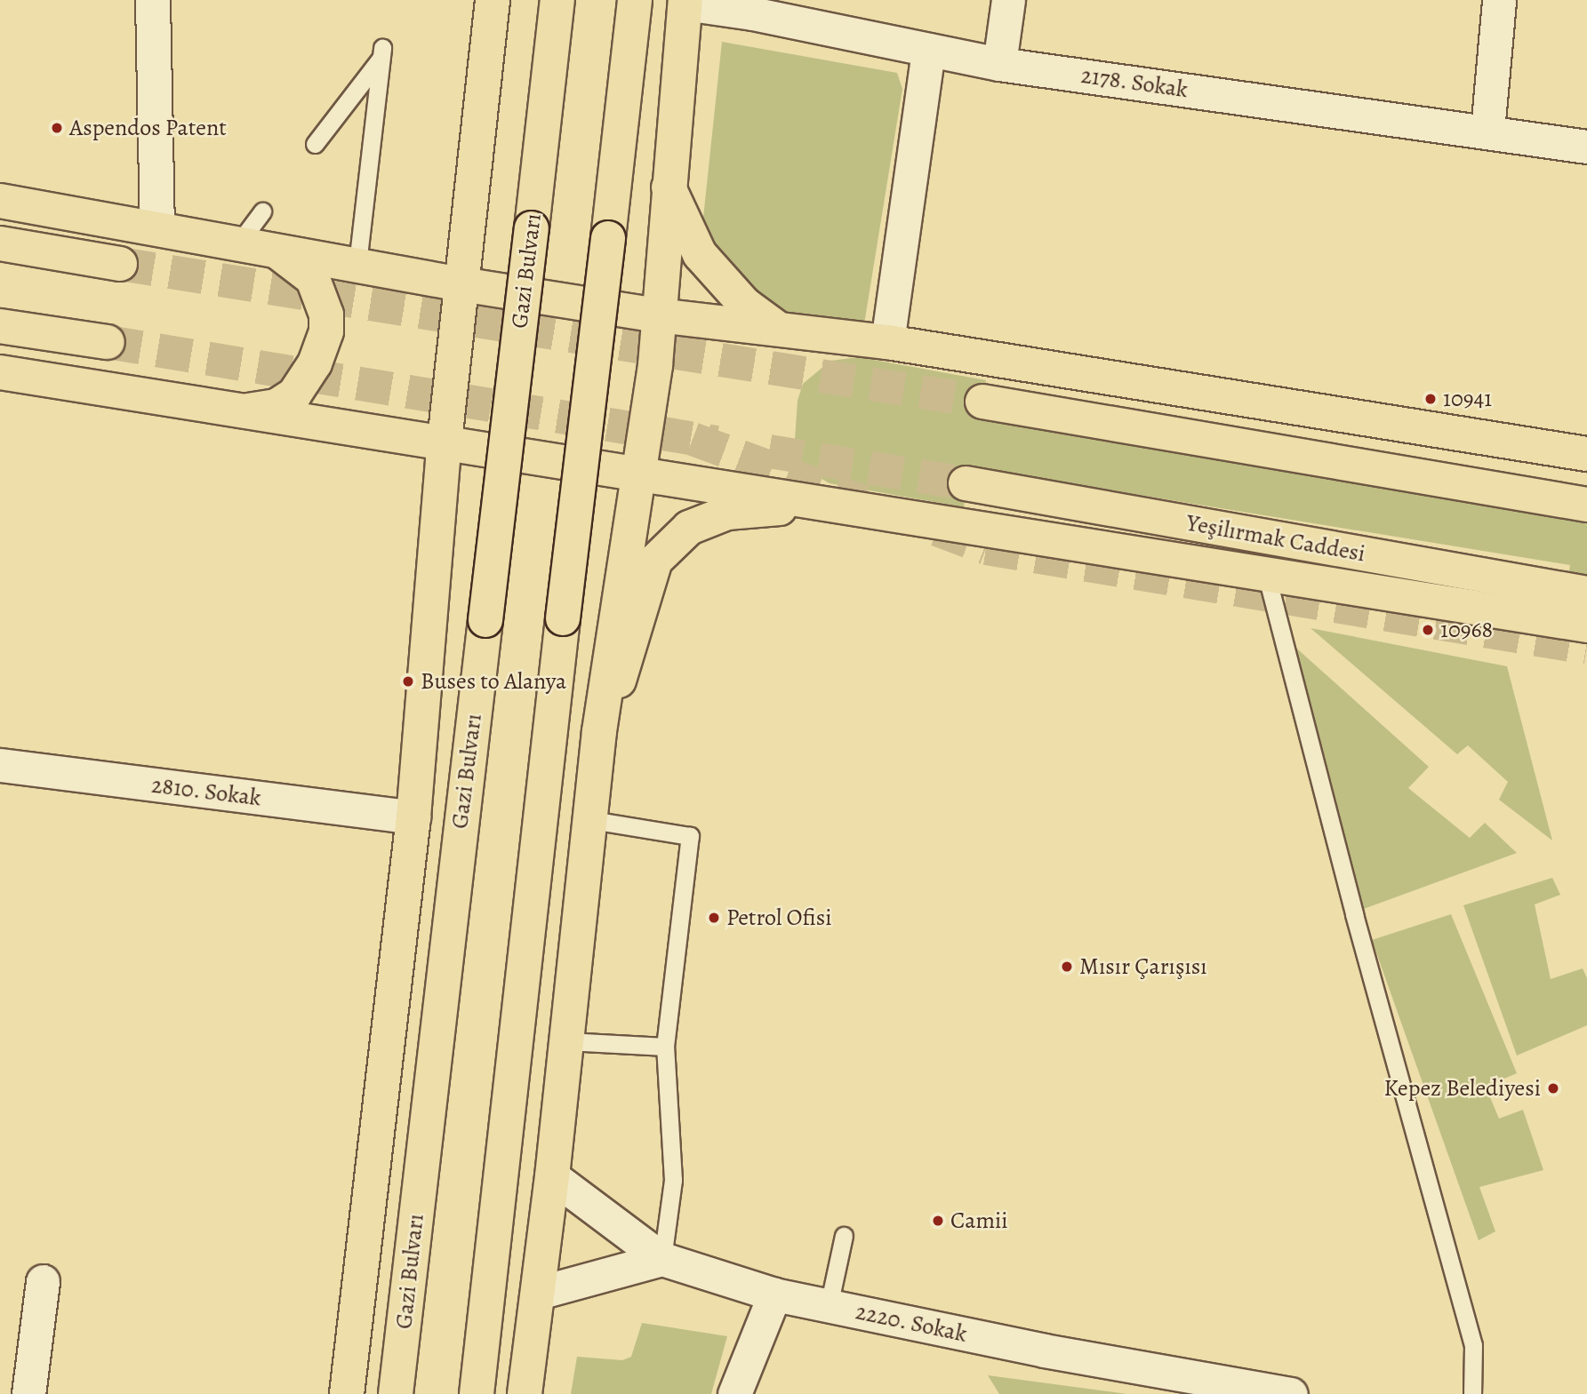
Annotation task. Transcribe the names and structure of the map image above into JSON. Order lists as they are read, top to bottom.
{
  "streets": {
    "main road": ["Gazi Bulvarı", "Yeşilırmak Caddesi"],
    "street": ["2178. Sokak", "2810. Sokak", "2220. Sokak"]
  },
  "places": [
    "Aspendos Patent",
    "10941",
    "10968",
    "Buses to Alanya",
    "Petrol Ofisi",
    "Mısır Çarışısı",
    "Kepez Belediyesi",
    "Camii"
  ]
}
